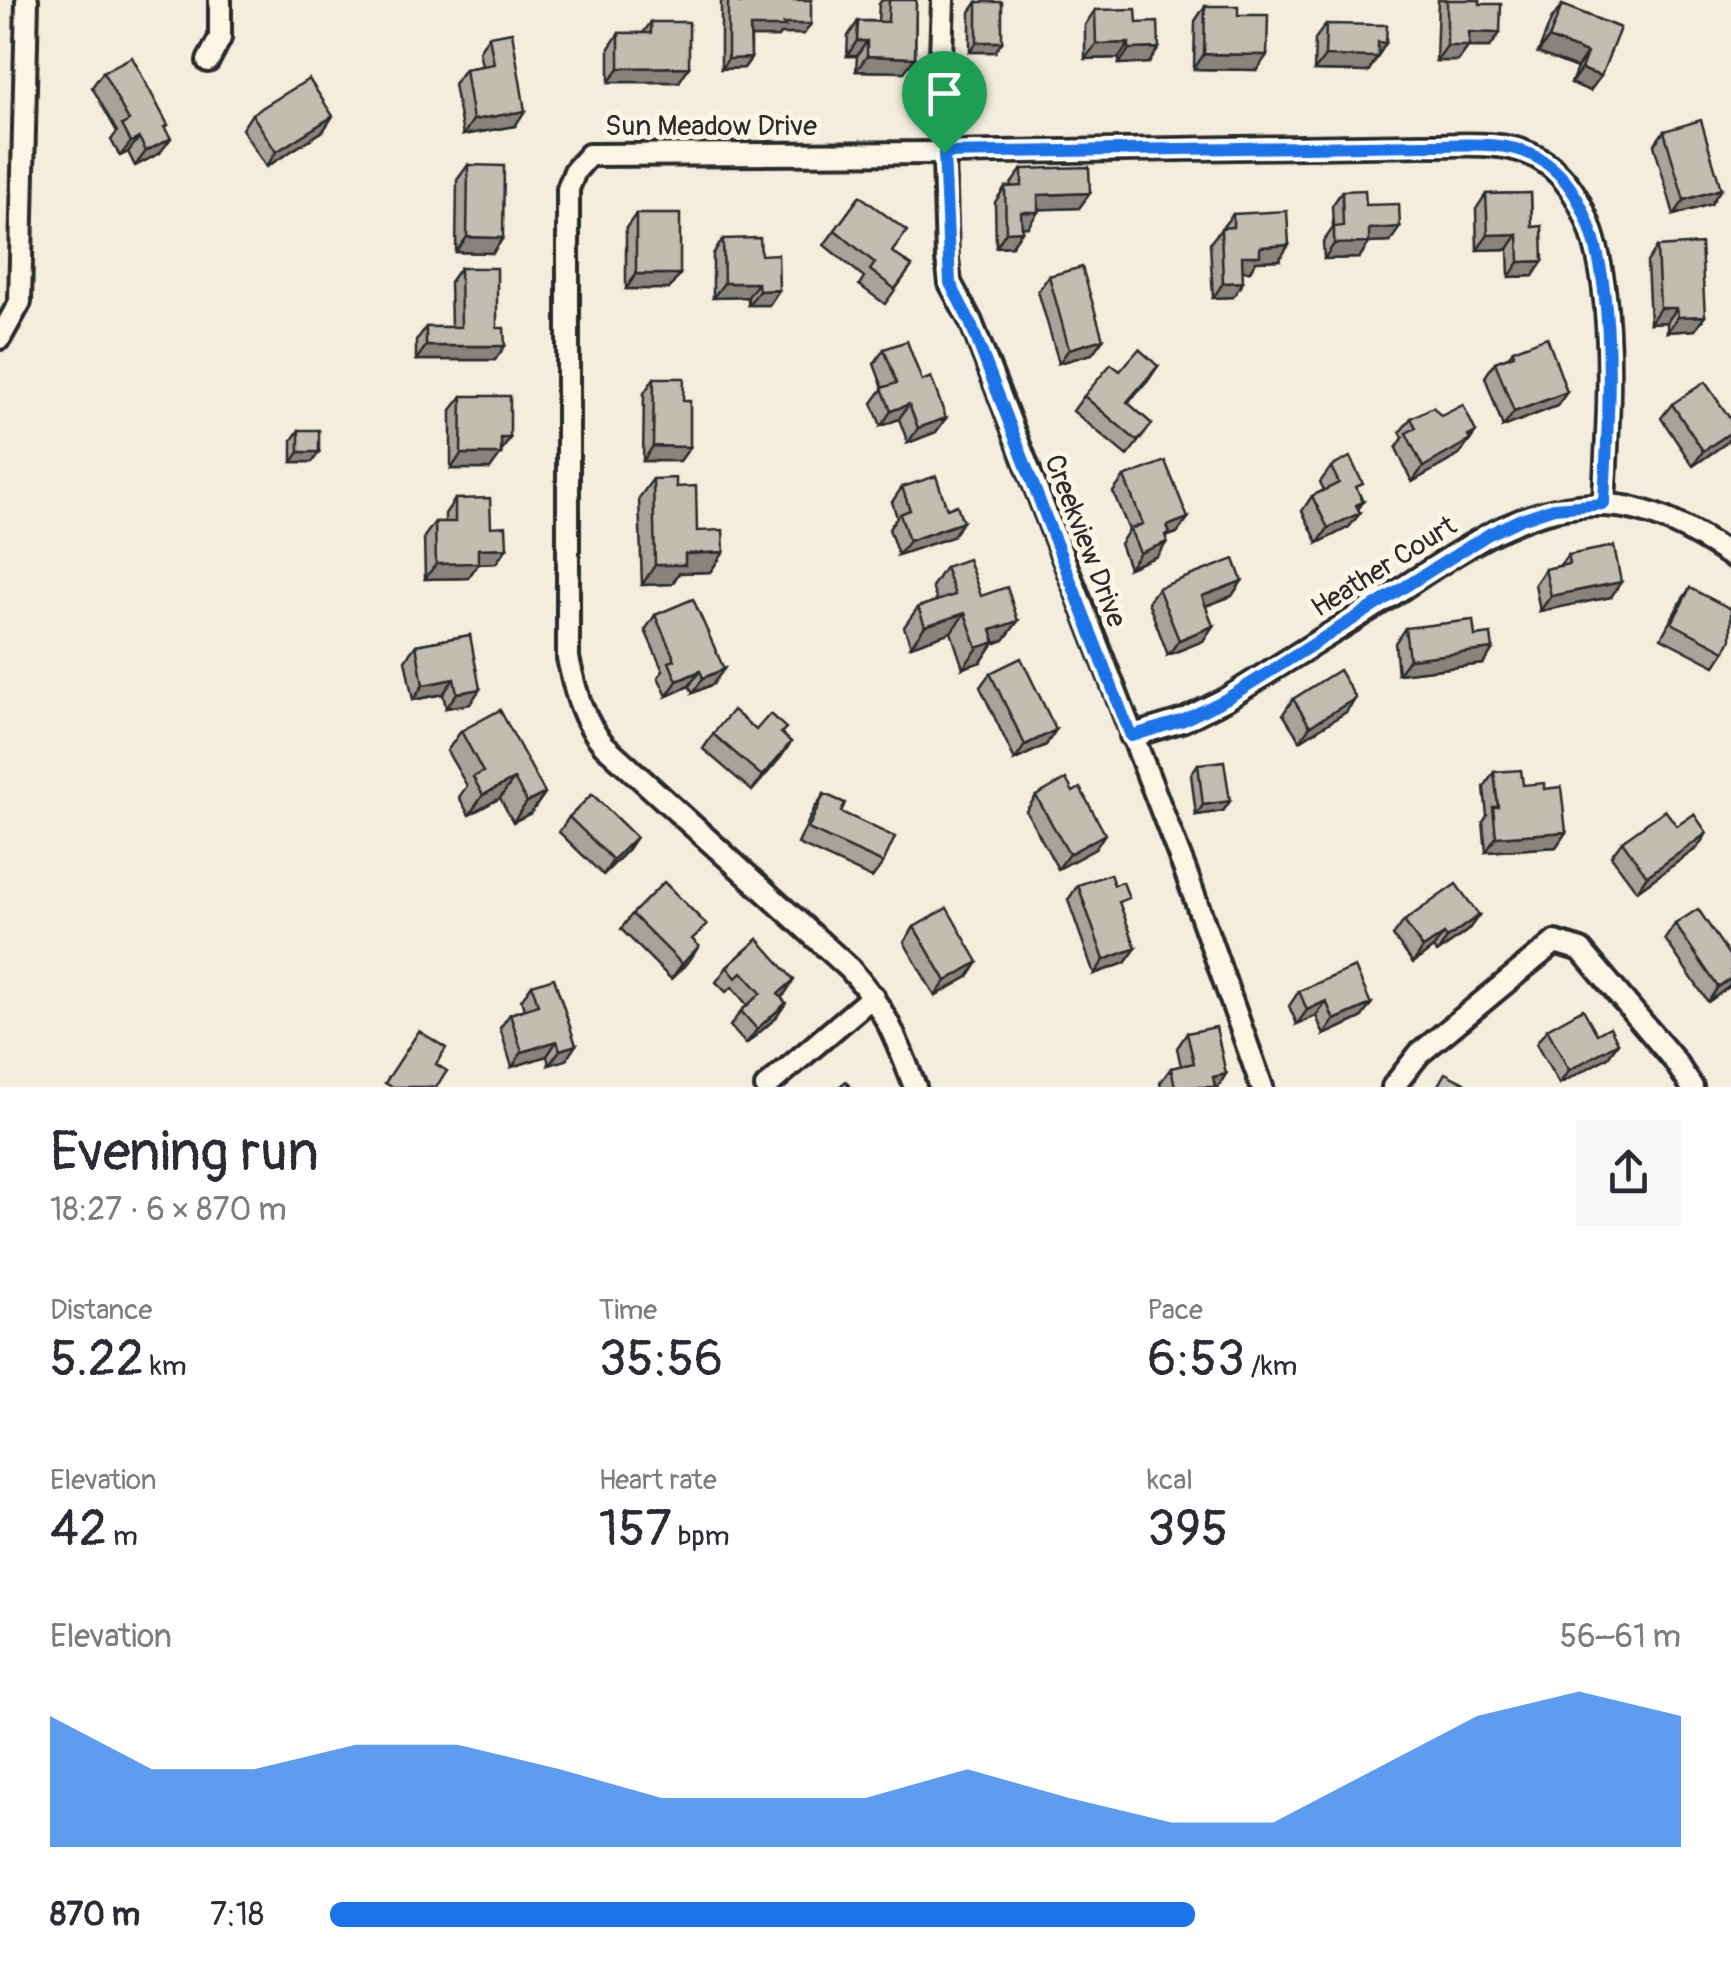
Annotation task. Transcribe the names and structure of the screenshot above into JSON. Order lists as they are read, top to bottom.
{
  "streets": {
    "street": ["Sun Meadow Drive", "Creekview Drive", "Heather Court"]
  },
  "crossings": [
    ["Sun Meadow Drive", "Creekview Drive"],
    ["Sun Meadow Drive", "Heather Court"],
    ["Creekview Drive", "Heather Court"]
  ],
  "page": {
    "heading": ["Evening run", "18:27 · 6 × 870 m"],
    "stats": [
      ["Distance", "5.22 km"],
      ["Time", "35:56"],
      ["Pace", "6:53 /km"],
      ["Elevation", "42 m"],
      ["Heart rate", "157 bpm"],
      ["kcal", "395"]
    ],
    "chart": ["Elevation", "56–61 m"],
    "list": [
      {
        "name": "870 m",
        "note": "7:18"
      }
    ]
  }
}
